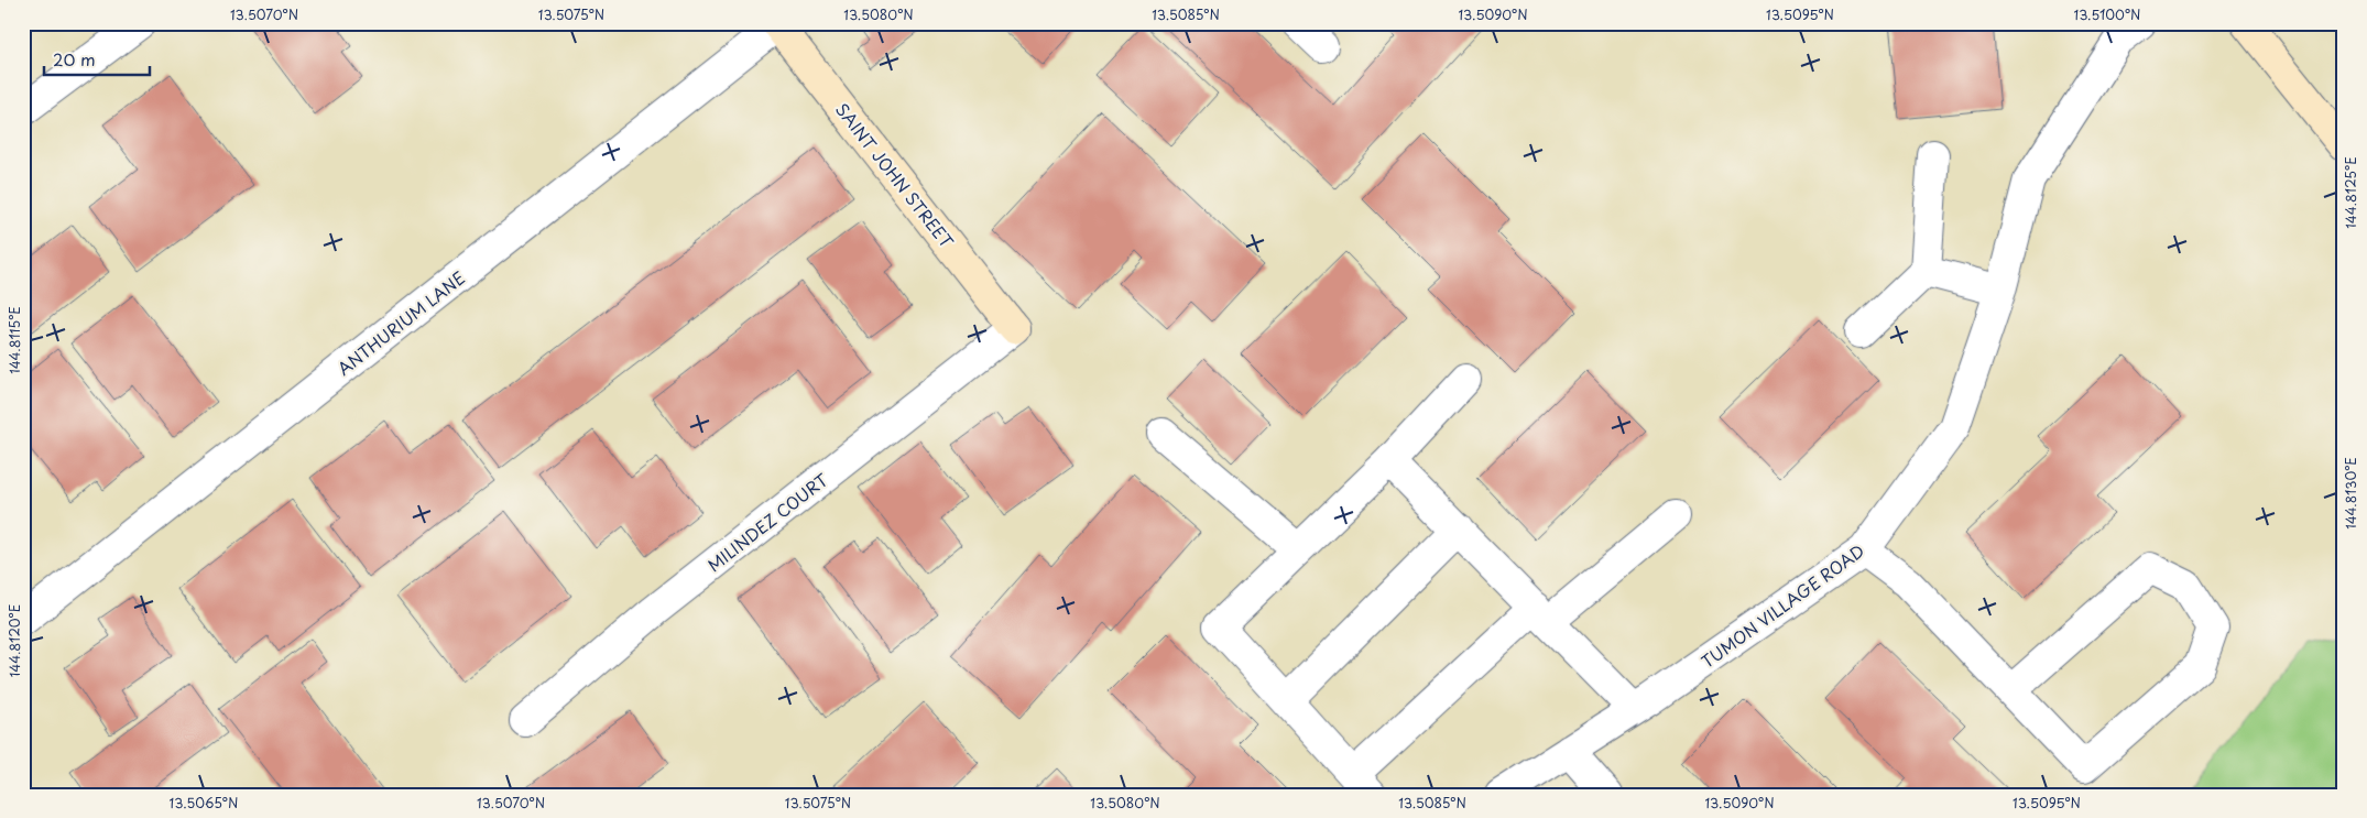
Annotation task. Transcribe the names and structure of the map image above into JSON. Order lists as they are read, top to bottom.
{
  "streets": {
    "street": [
      "SAINT JOHN STREET",
      "ANTHURIUM LANE",
      "MILINDEZ COURT",
      "TUMON VILLAGE ROAD"
    ]
  },
  "crossings": [
    ["SAINT JOHN STREET", "ANTHURIUM LANE"],
    ["SAINT JOHN STREET", "MILINDEZ COURT"]
  ],
  "scale_bar": "20 m",
  "coordinates": [
    "13.5070°N",
    "13.5075°N",
    "13.5080°N",
    "13.5085°N",
    "13.5090°N",
    "13.5095°N",
    "13.5100°N",
    "144.8125°E",
    "144.8115°E",
    "144.8130°E",
    "144.8120°E",
    "13.5065°N"
  ]
}
